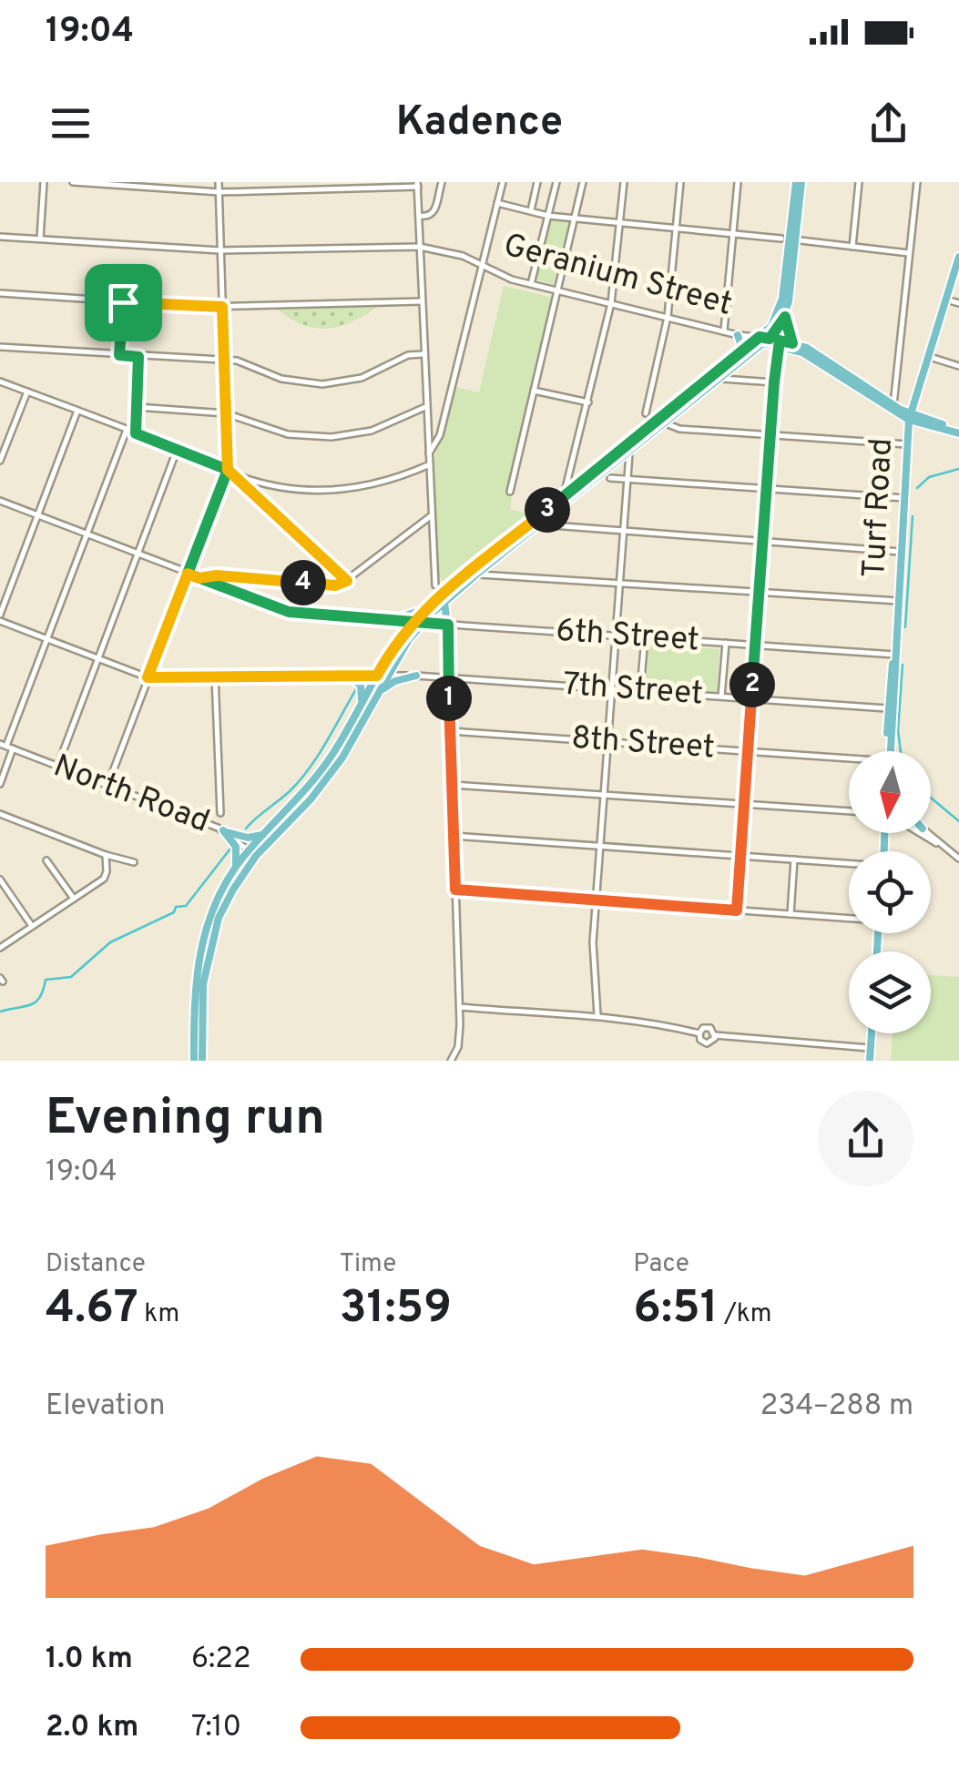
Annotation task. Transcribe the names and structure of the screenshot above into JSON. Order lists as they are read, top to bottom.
{
  "streets": {
    "main road": ["Geranium Street", "Turf Road"],
    "street": [
      "6th Street",
      "7th Street",
      "8th Street",
      "North Road"
    ]
  },
  "crossings": [
    ["Geranium Street", "Turf Road"],
    ["Turf Road", "6th Street"],
    ["Turf Road", "7th Street"]
  ],
  "north": "bottom",
  "page": {
    "status": "19:04",
    "header": "Kadence",
    "pins": [
      "3",
      "4",
      "2",
      "1"
    ],
    "heading": ["Evening run", "19:04"],
    "stats": [
      ["Distance", "4.67 km"],
      ["Time", "31:59"],
      ["Pace", "6:51 /km"]
    ],
    "chart": ["Elevation", "234–288 m"],
    "list": [
      {
        "name": "1.0 km",
        "note": "6:22"
      },
      {
        "name": "2.0 km",
        "note": "7:10"
      }
    ]
  }
}
